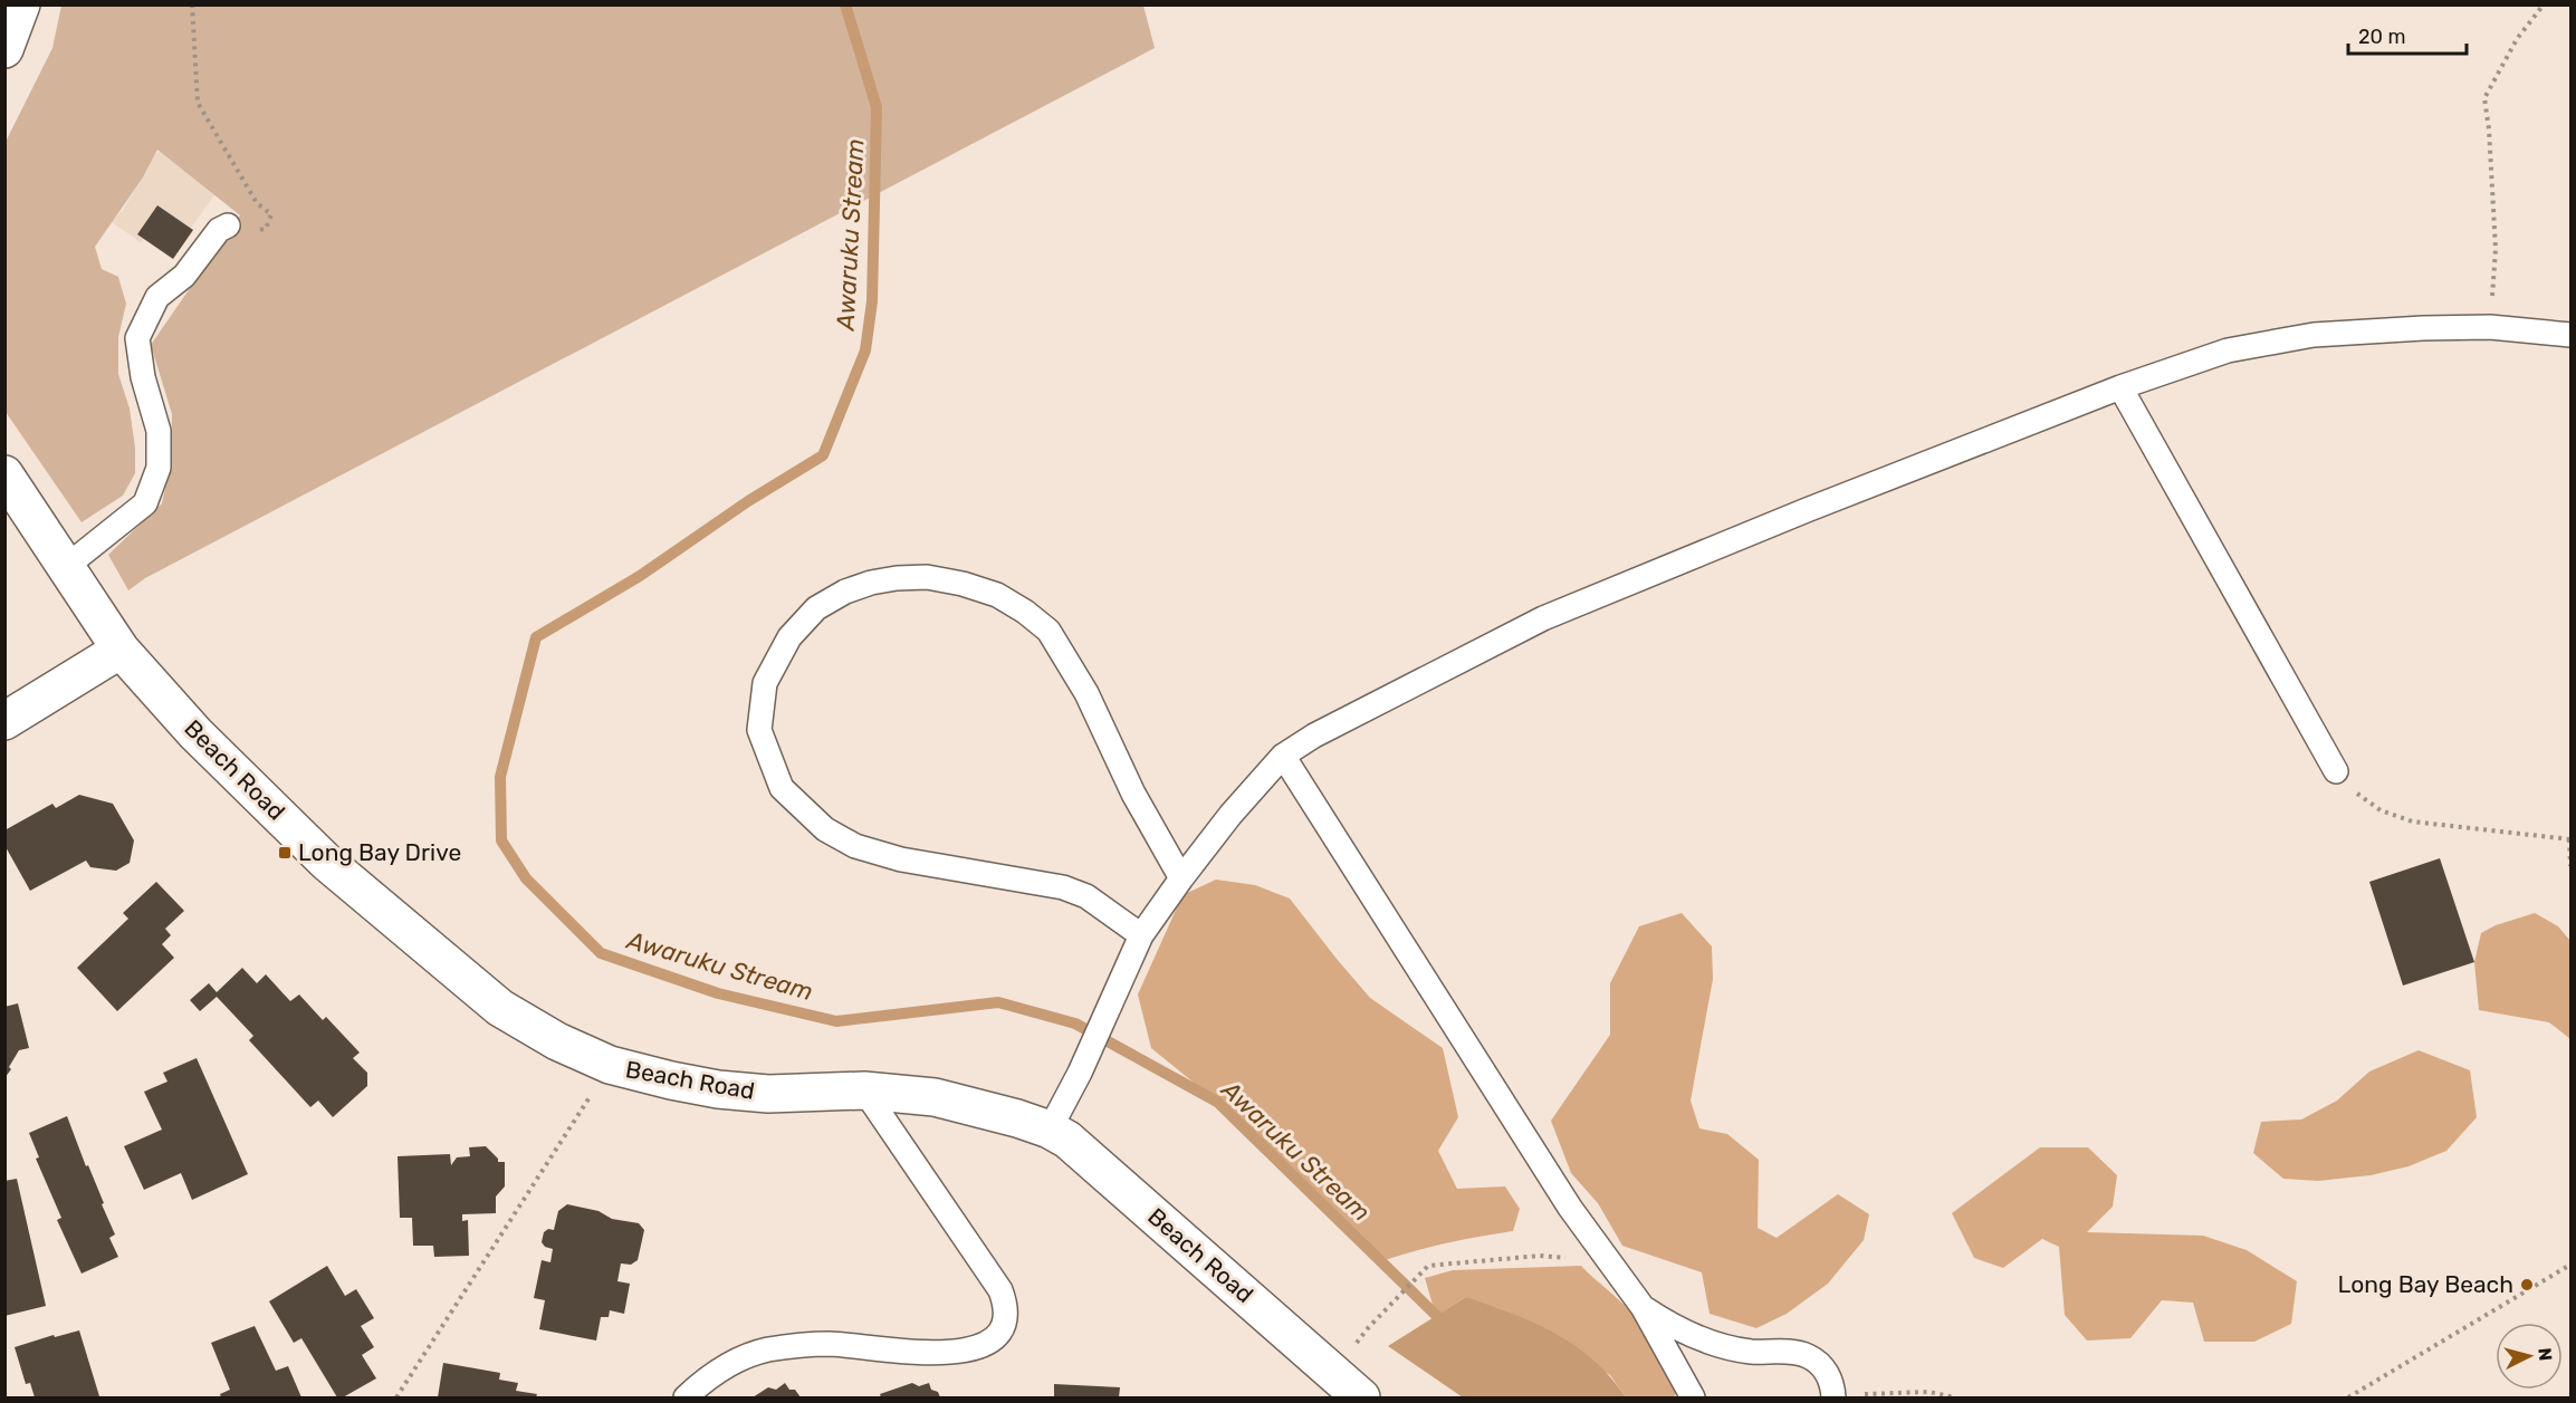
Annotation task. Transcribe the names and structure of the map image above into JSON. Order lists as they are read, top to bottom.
{
  "streets": {
    "street": ["Beach Road"]
  },
  "water": ["Awaruku Stream"],
  "places": {
    "transit": ["Long Bay Drive"],
    "other": ["Long Bay Beach"]
  },
  "scale_bar": "20 m",
  "north": "right"
}
